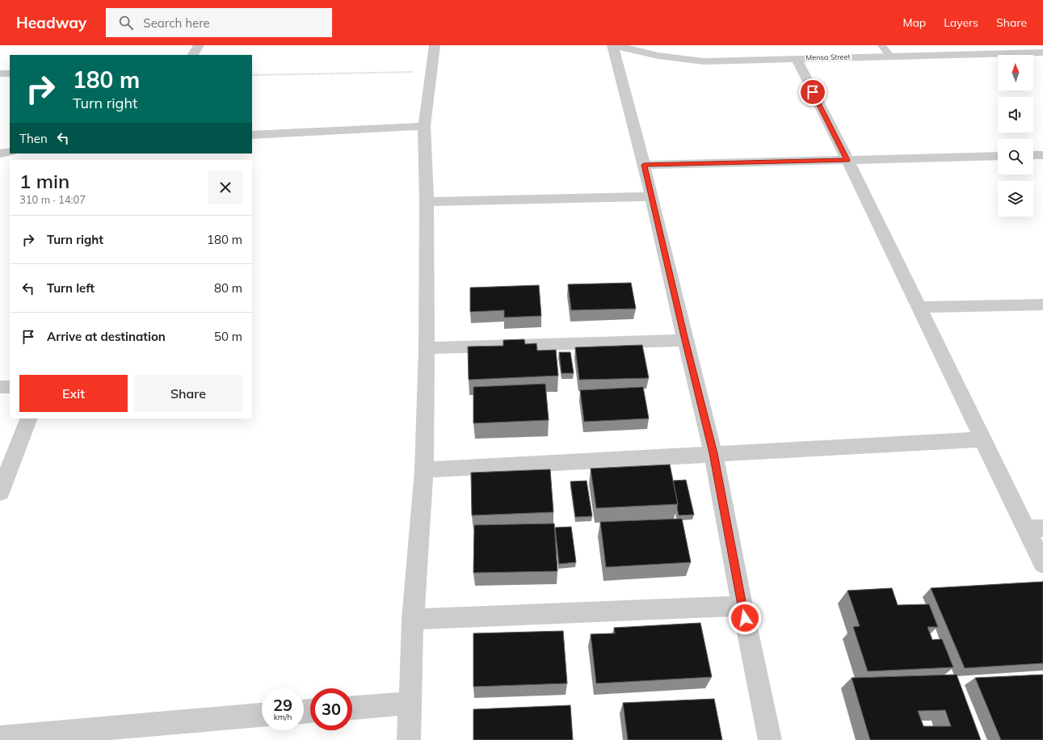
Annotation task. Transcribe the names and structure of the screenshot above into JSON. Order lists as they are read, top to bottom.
{
  "streets": {
    "street": ["Mensa Street"]
  },
  "north": "top",
  "page": {
    "header": "Headway",
    "search": "Search here",
    "nav": ["Map", "Layers", "Share"],
    "turn": ["180 m", "Turn right"],
    "then": "Then",
    "heading": ["1 min", "310 m · 14:07"],
    "list": [
      {
        "name": "Turn right",
        "value": "180 m"
      },
      {
        "name": "Turn left",
        "value": "80 m"
      },
      {
        "name": "Arrive at destination",
        "value": "50 m"
      }
    ],
    "buttons": ["Exit", "Share"],
    "speed": "29 km/h",
    "limit": "30"
  }
}
